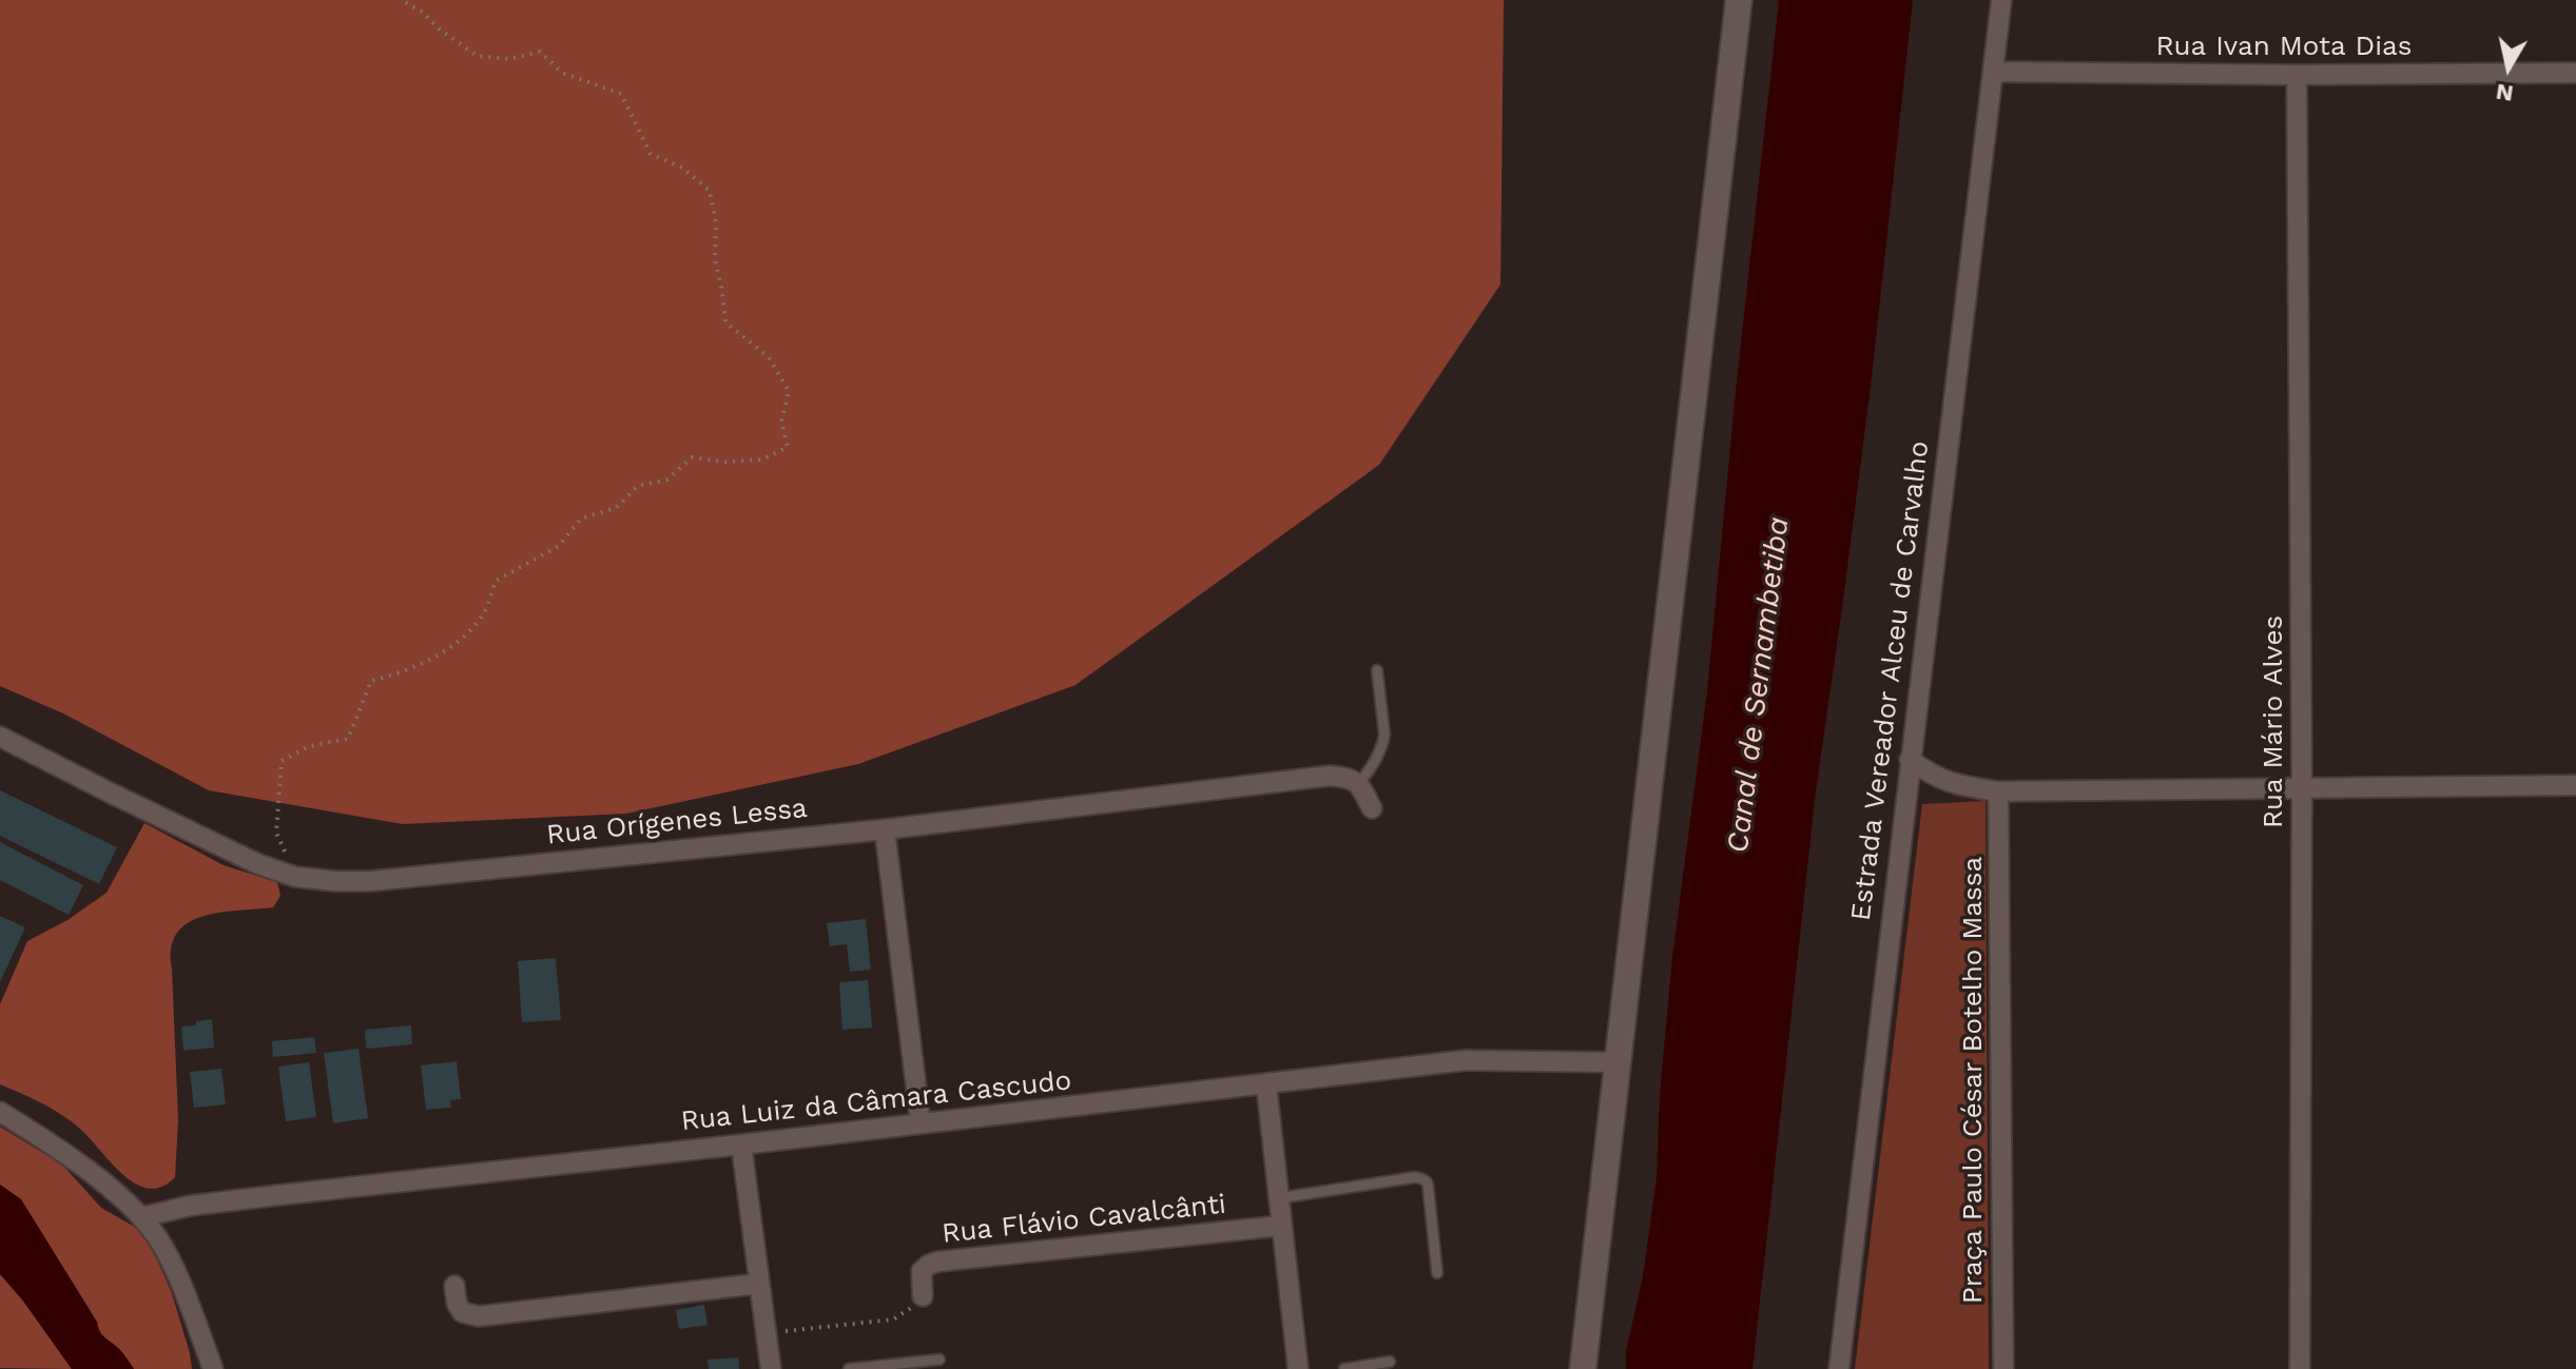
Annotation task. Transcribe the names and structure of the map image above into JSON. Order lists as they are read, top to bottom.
{
  "streets": {
    "street": [
      "Rua Ivan Mota Dias",
      "Estrada Vereador Alceu de Carvalho",
      "Rua Mário Alves",
      "Rua Orígenes Lessa",
      "Praça Paulo César Botelho Massa",
      "Rua Luiz da Câmara Cascudo",
      "Rua Flávio Cavalcânti"
    ]
  },
  "crossings": [
    ["Rua Ivan Mota Dias", "Estrada Vereador Alceu de Carvalho"],
    ["Rua Ivan Mota Dias", "Rua Mário Alves"]
  ],
  "water": ["Canal de Sernambetiba"],
  "north": "bottom"
}
